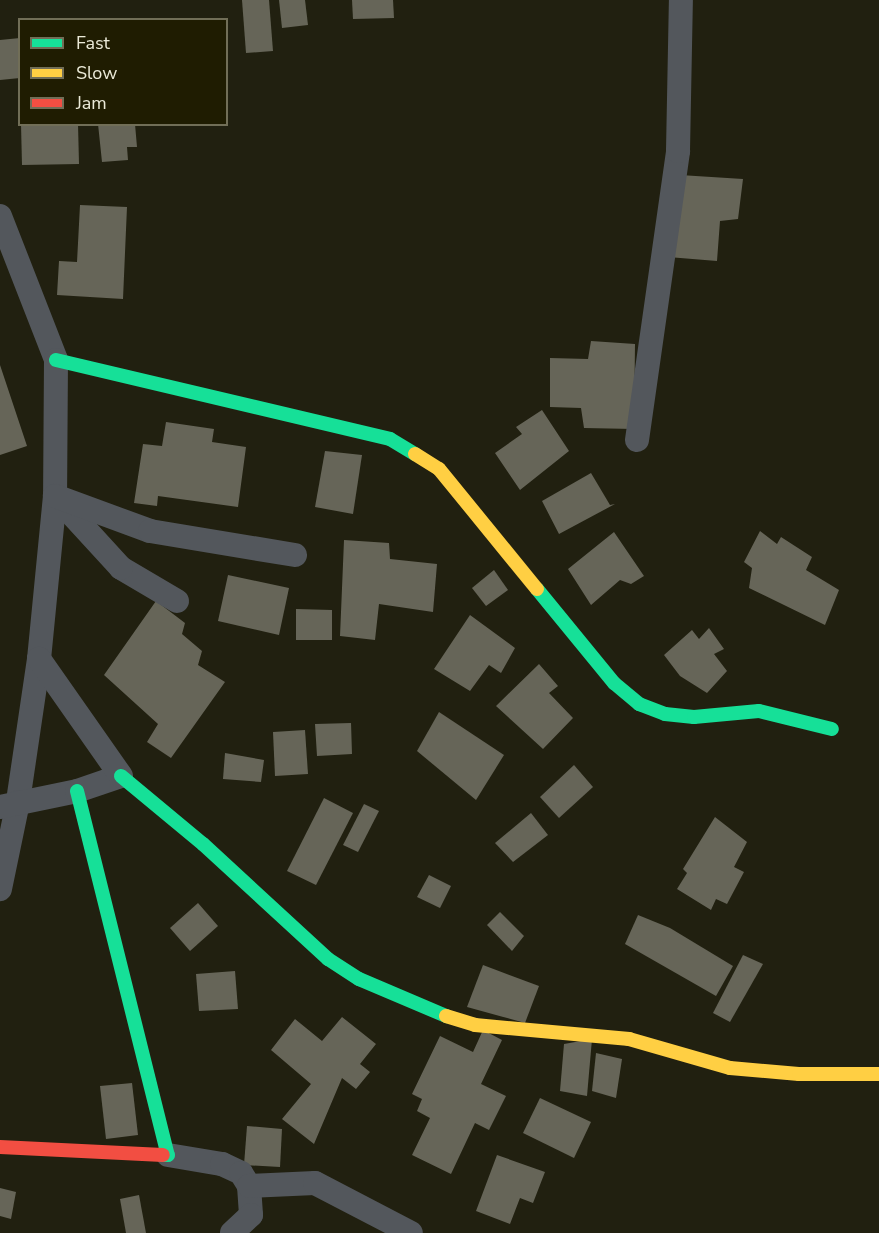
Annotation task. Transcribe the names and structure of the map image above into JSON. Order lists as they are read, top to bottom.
{
  "legend": ["Fast", "Slow", "Jam"]
}
